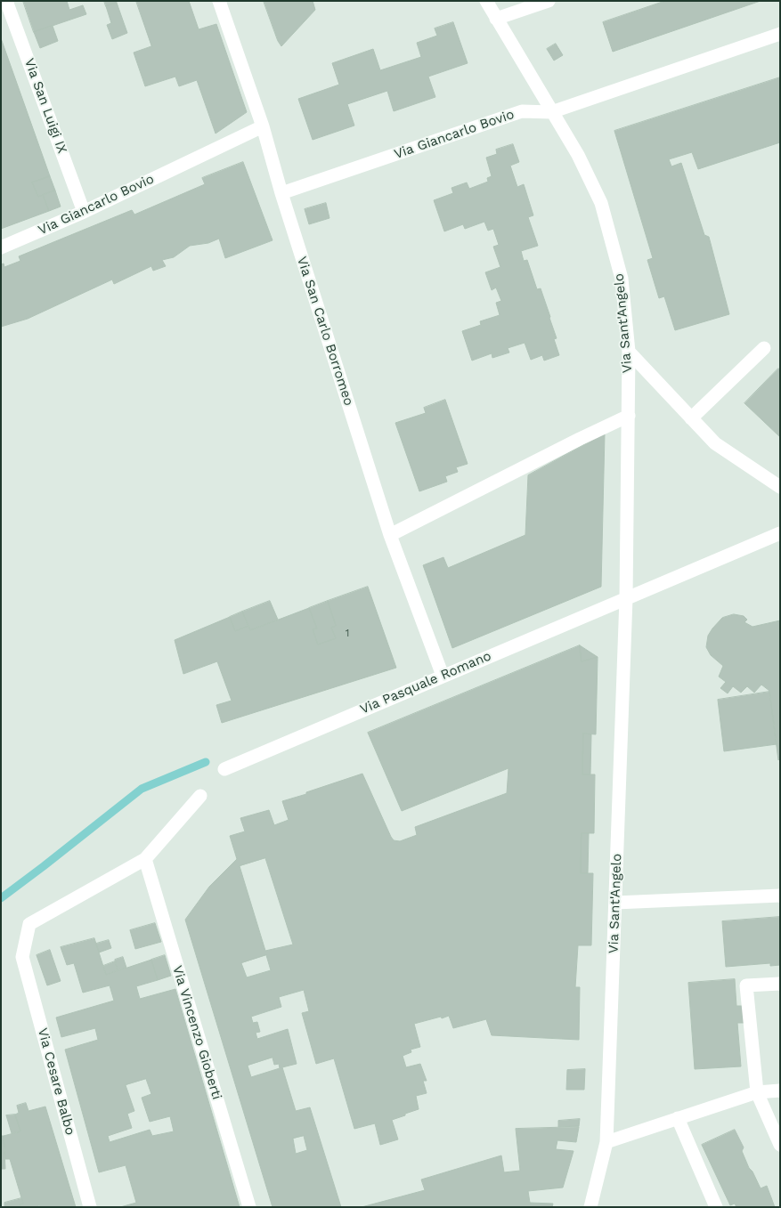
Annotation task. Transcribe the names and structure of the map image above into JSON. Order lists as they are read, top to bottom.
{
  "streets": {
    "street": [
      "Via San Luigi IX",
      "Via Giancarlo Bovio",
      "Via Sant'Angelo",
      "Via San Carlo Borromeo",
      "Via Pasquale Romano",
      "Via Vincenzo Gioberti",
      "Via Cesare Balbo"
    ]
  },
  "crossings": [
    ["Via San Luigi IX", "Via Giancarlo Bovio"],
    ["Via Giancarlo Bovio", "Via Sant'Angelo"],
    ["Via Giancarlo Bovio", "Via San Carlo Borromeo"],
    ["Via Sant'Angelo", "Via Pasquale Romano"],
    ["Via San Carlo Borromeo", "Via Pasquale Romano"],
    ["Via Vincenzo Gioberti", "Via Cesare Balbo"]
  ],
  "house_numbers": ["1"]
}
